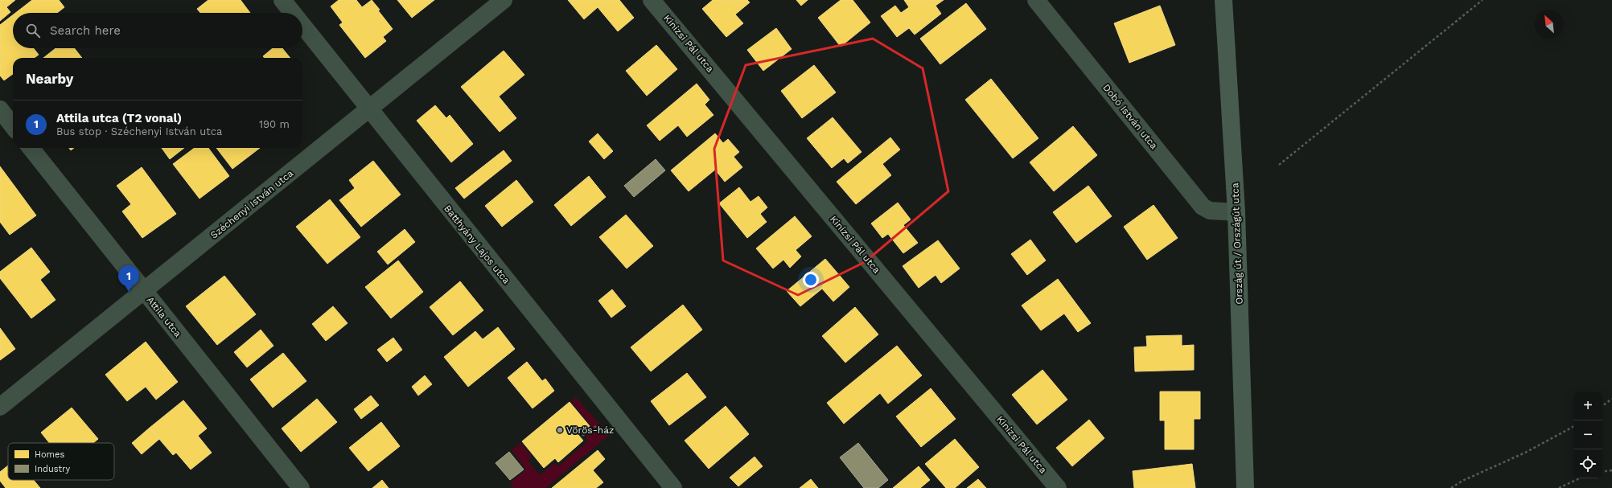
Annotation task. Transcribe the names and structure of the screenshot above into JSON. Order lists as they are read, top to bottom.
{
  "streets": {
    "main road": ["Ország út / Országút utca"],
    "street": [
      "Kinizsi Pál utca",
      "Dobó István utca",
      "Széchenyi István utca",
      "Batthyány Lajos utca",
      "Attila utca"
    ]
  },
  "crossings": [
    ["Dobó István utca", "Ország út / Országút utca"],
    ["Széchenyi István utca", "Batthyány Lajos utca"],
    ["Széchenyi István utca", "Attila utca"]
  ],
  "places": ["Vörös-ház"],
  "legend": ["Homes", "Industry"],
  "north": "top left",
  "page": {
    "search": "Search here",
    "heading": "Nearby",
    "list": [
      {
        "mark": "1",
        "name": "Attila utca (T2 vonal)",
        "note": "Bus stop · Széchenyi István utca",
        "value": "190 m"
      }
    ],
    "pins": "1",
    "map_buttons": ["+", "−"]
  }
}
